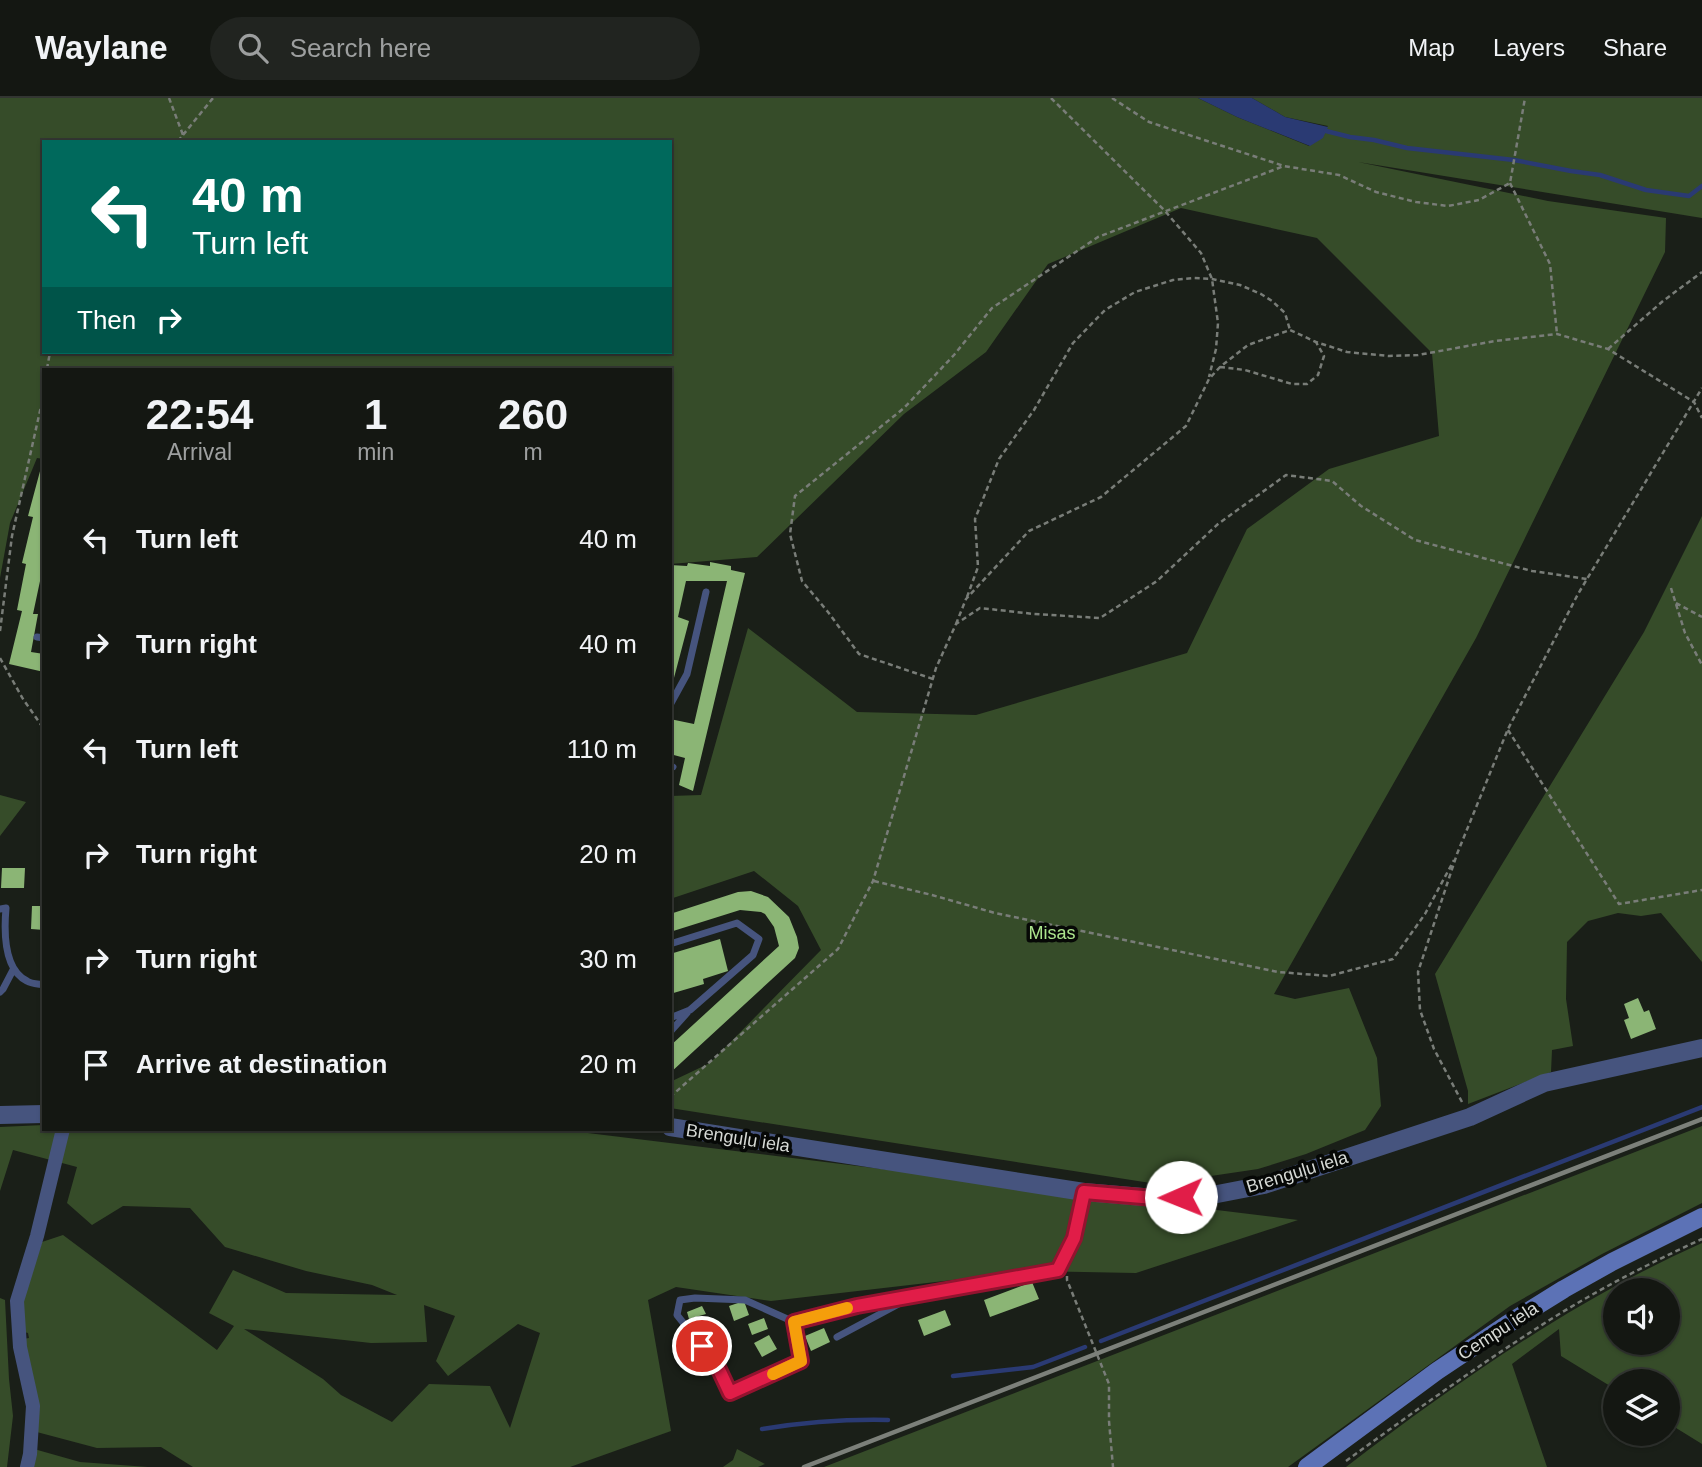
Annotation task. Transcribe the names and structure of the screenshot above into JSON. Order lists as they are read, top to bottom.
{
  "streets": {
    "main road": ["Cempu iela"],
    "street": ["Brenguļu iela"]
  },
  "parks": ["Misas"],
  "page": {
    "header": "Waylane",
    "search": "Search here",
    "nav": ["Map", "Layers", "Share"],
    "turn": ["40 m", "Turn left"],
    "then": "Then",
    "eta": [
      "22:54",
      "Arrival",
      "1",
      "min",
      "260",
      "m"
    ],
    "list": [
      {
        "name": "Turn left",
        "value": "40 m"
      },
      {
        "name": "Turn right",
        "value": "40 m"
      },
      {
        "name": "Turn left",
        "value": "110 m"
      },
      {
        "name": "Turn right",
        "value": "20 m"
      },
      {
        "name": "Turn right",
        "value": "30 m"
      },
      {
        "name": "Arrive at destination",
        "value": "20 m"
      }
    ]
  }
}
